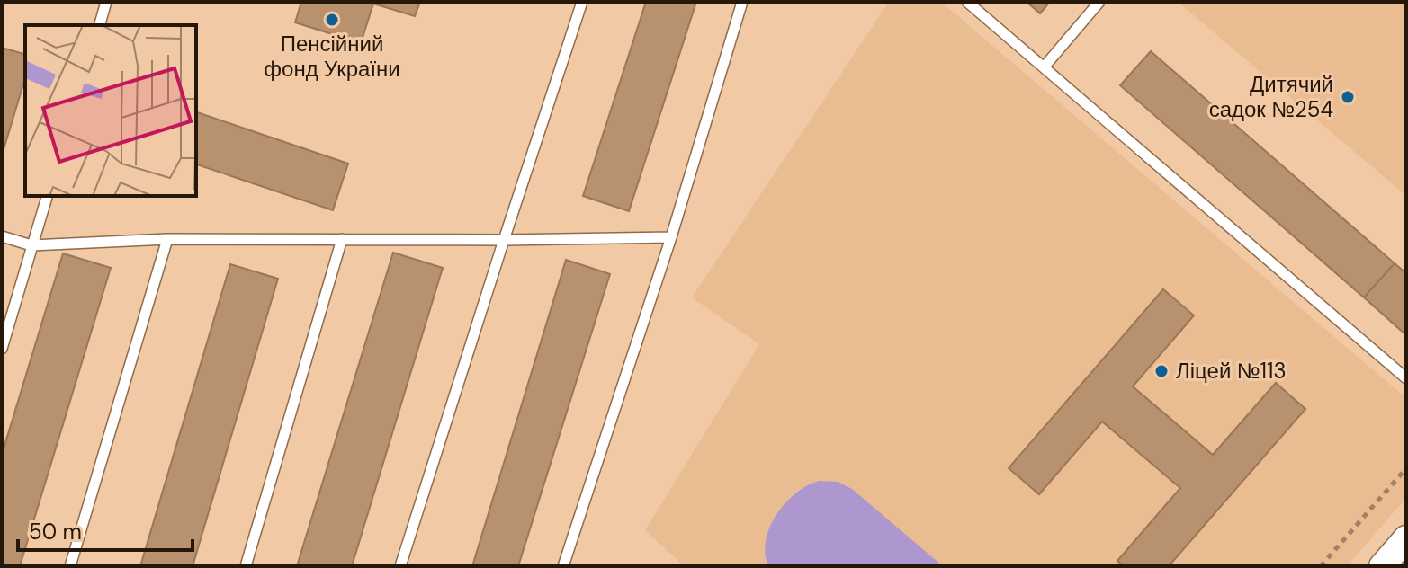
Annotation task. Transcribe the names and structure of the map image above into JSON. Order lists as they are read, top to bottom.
{
  "places": ["Пенсійний фонд України", "Дитячий садок №254", "Ліцей №113"],
  "scale_bar": "50 m"
}
